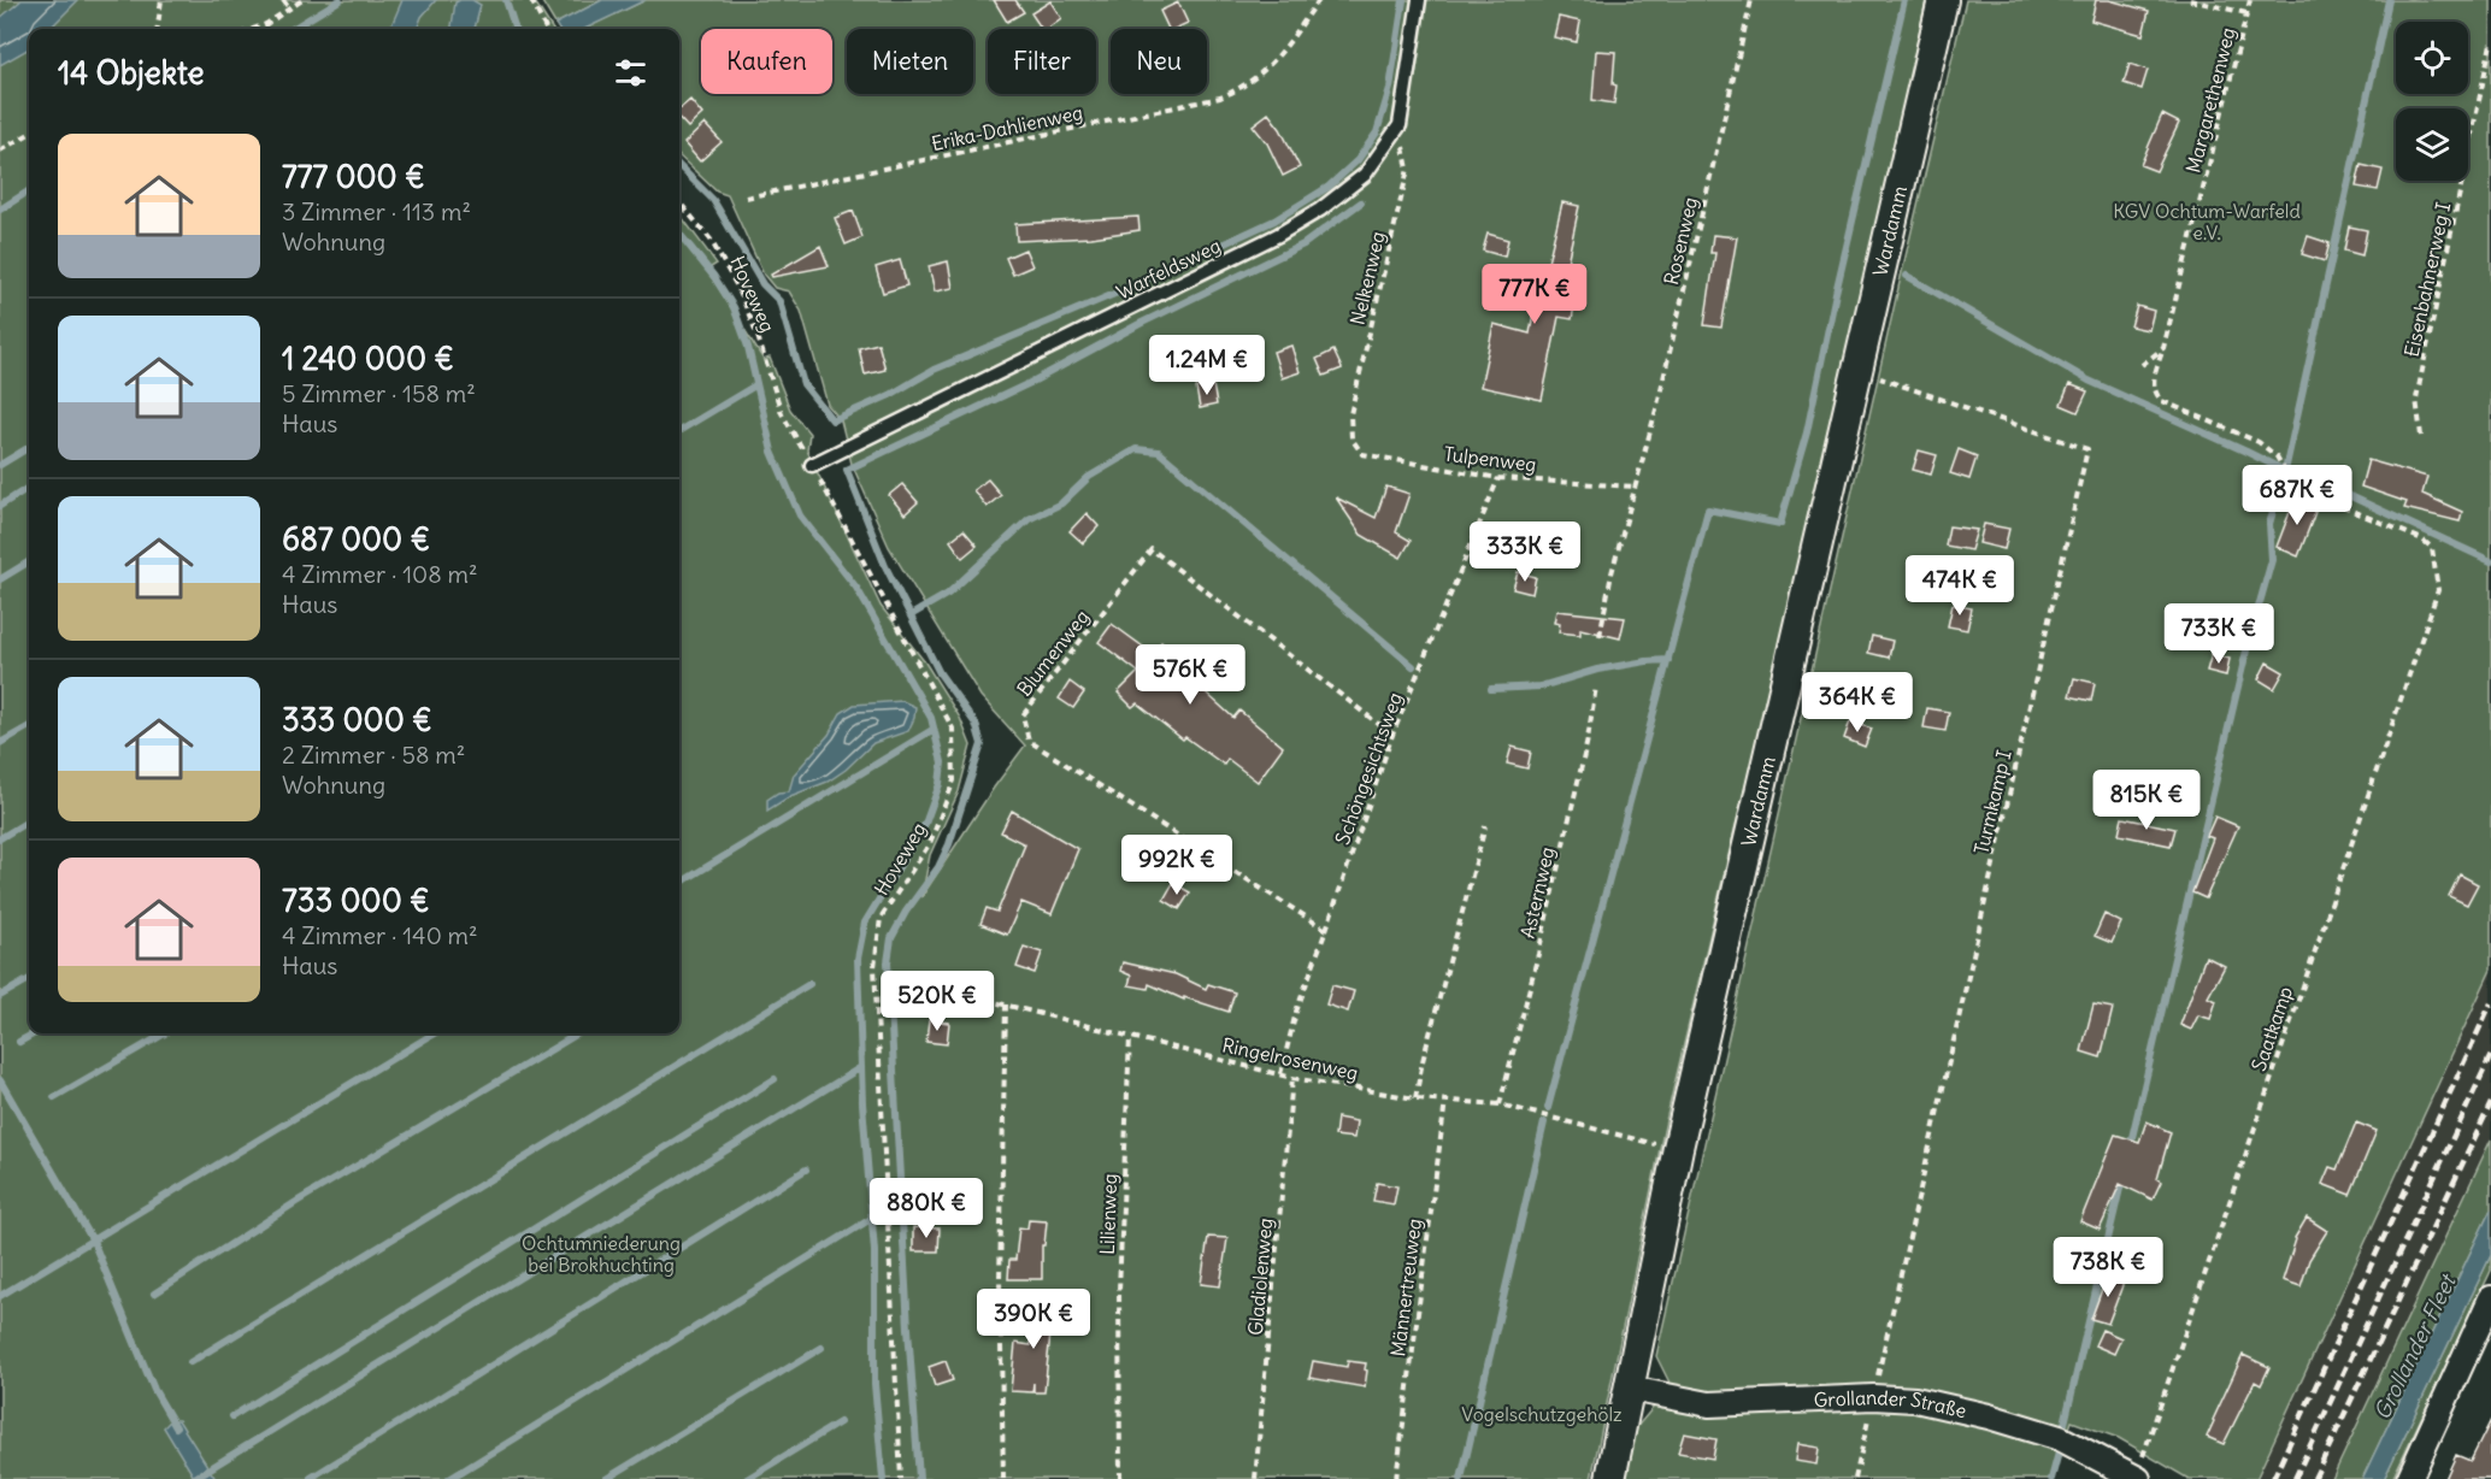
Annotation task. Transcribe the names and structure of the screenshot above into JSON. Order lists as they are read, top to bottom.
{
  "streets": {
    "street": ["Wardamm", "Grollander Straße"],
    "lane": ["Warfeldsweg"],
    "path": [
      "Margarethenweg",
      "Erika-Dahlienweg",
      "Rosenweg",
      "Nelkenweg",
      "Eisenbahnerweg I",
      "Hoveweg",
      "Tulpenweg",
      "Blumenweg",
      "Schöngesichtsweg",
      "Turmkamp I",
      "Asternweg",
      "Saatkamp",
      "Ringelrosenweg",
      "Lilienweg",
      "Gladiolenweg",
      "Männertreuweg"
    ]
  },
  "crossings": [
    ["Margarethenweg", "Saatkamp"],
    ["Wardamm", "Turmkamp I"],
    ["Wardamm", "Ringelrosenweg"],
    ["Wardamm", "Grollander Straße"],
    ["Rosenweg", "Tulpenweg"],
    ["Warfeldsweg", "Nelkenweg"],
    ["Warfeldsweg", "Hoveweg"],
    ["Nelkenweg", "Tulpenweg"],
    ["Tulpenweg", "Schöngesichtsweg"],
    ["Blumenweg", "Schöngesichtsweg"],
    ["Schöngesichtsweg", "Ringelrosenweg"],
    ["Turmkamp I", "Grollander Straße"],
    ["Asternweg", "Ringelrosenweg"],
    ["Saatkamp", "Grollander Straße"],
    ["Ringelrosenweg", "Lilienweg"],
    ["Ringelrosenweg", "Gladiolenweg"],
    ["Ringelrosenweg", "Männertreuweg"]
  ],
  "water": ["Grollander Fleet"],
  "parks": ["KGV Ochtum-Warfeld e.V.", "Ochtumniederung bei Brokhuchting", "Vogelschutzgehölz"],
  "page": {
    "chip": [
      "Kaufen",
      "Mieten",
      "Filter",
      "Neu"
    ],
    "heading": "14 Objekte",
    "list": [
      {
        "name": "777 000 €",
        "note": "3 Zimmer · 113 m² · Wohnung"
      },
      {
        "name": "1 240 000 €",
        "note": "5 Zimmer · 158 m² · Haus"
      },
      {
        "name": "687 000 €",
        "note": "4 Zimmer · 108 m² · Haus"
      },
      {
        "name": "333 000 €",
        "note": "2 Zimmer · 58 m² · Wohnung"
      },
      {
        "name": "733 000 €",
        "note": "4 Zimmer · 140 m² · Haus"
      }
    ],
    "price": [
      "777K €",
      "1.24M €",
      "687K €",
      "333K €",
      "474K €",
      "733K €",
      "576K €",
      "364K €",
      "815K €",
      "992K €",
      "520K €",
      "880K €",
      "738K €",
      "390K €"
    ]
  }
}
